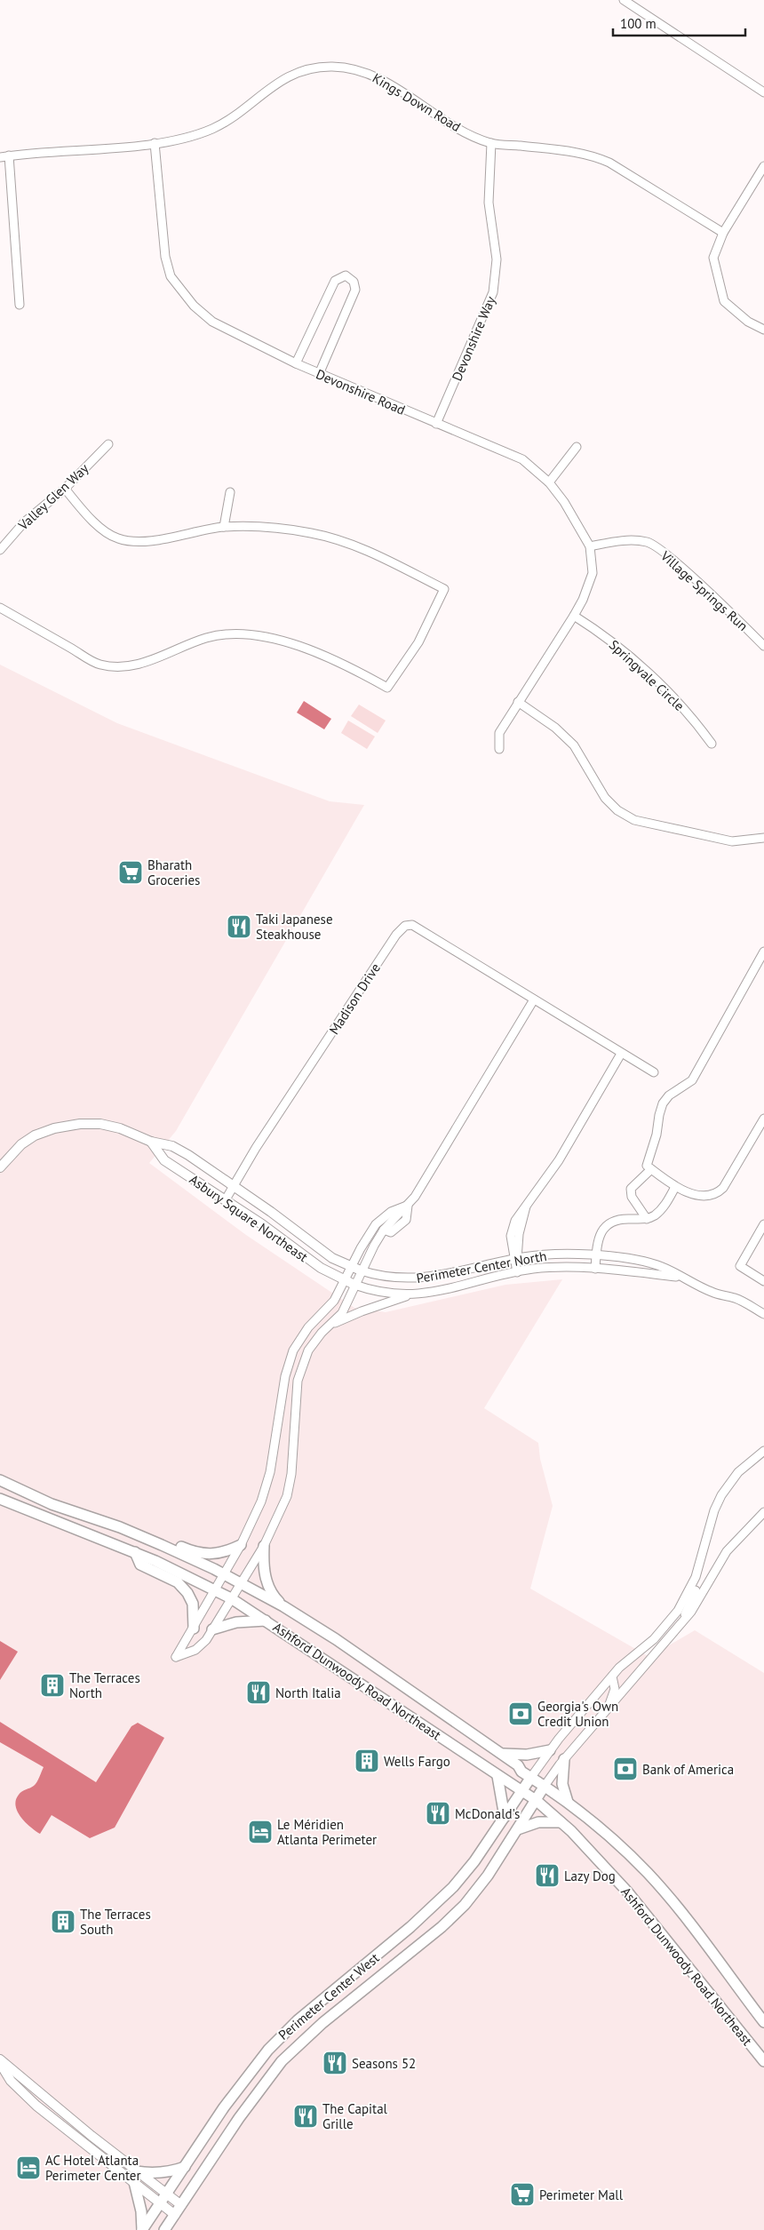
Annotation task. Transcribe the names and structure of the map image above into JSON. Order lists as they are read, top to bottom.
{
  "streets": {
    "main road": ["Ashford Dunwoody Road Northeast", "Perimeter Center West"],
    "street": [
      "Kings Down Road",
      "Devonshire Way",
      "Devonshire Road",
      "Valley Glen Way",
      "Village Springs Run",
      "Springvale Circle",
      "Madison Drive",
      "Asbury Square Northeast",
      "Perimeter Center North"
    ]
  },
  "crossings": [
    ["Kings Down Road", "Devonshire Way"],
    ["Kings Down Road", "Devonshire Road"],
    ["Devonshire Way", "Devonshire Road"],
    ["Devonshire Road", "Village Springs Run"],
    ["Devonshire Road", "Springvale Circle"],
    ["Madison Drive", "Asbury Square Northeast"],
    ["Asbury Square Northeast", "Perimeter Center North"],
    ["Ashford Dunwoody Road Northeast", "Perimeter Center West"]
  ],
  "places": {
    "supermarket": ["Bharath Groceries", "Perimeter Mall"],
    "restaurant": [
      "Taki Japanese Steakhouse",
      "North Italia",
      "McDonald's",
      "Lazy Dog",
      "Seasons 52",
      "The Capital Grille"
    ],
    "building": ["The Terraces North", "Wells Fargo", "The Terraces South"],
    "bank": ["Georgia's Own Credit Union", "Bank of America"],
    "hotel": ["Le Méridien Atlanta Perimeter", "AC Hotel Atlanta Perimeter Center"]
  },
  "scale_bar": "100 m"
}
